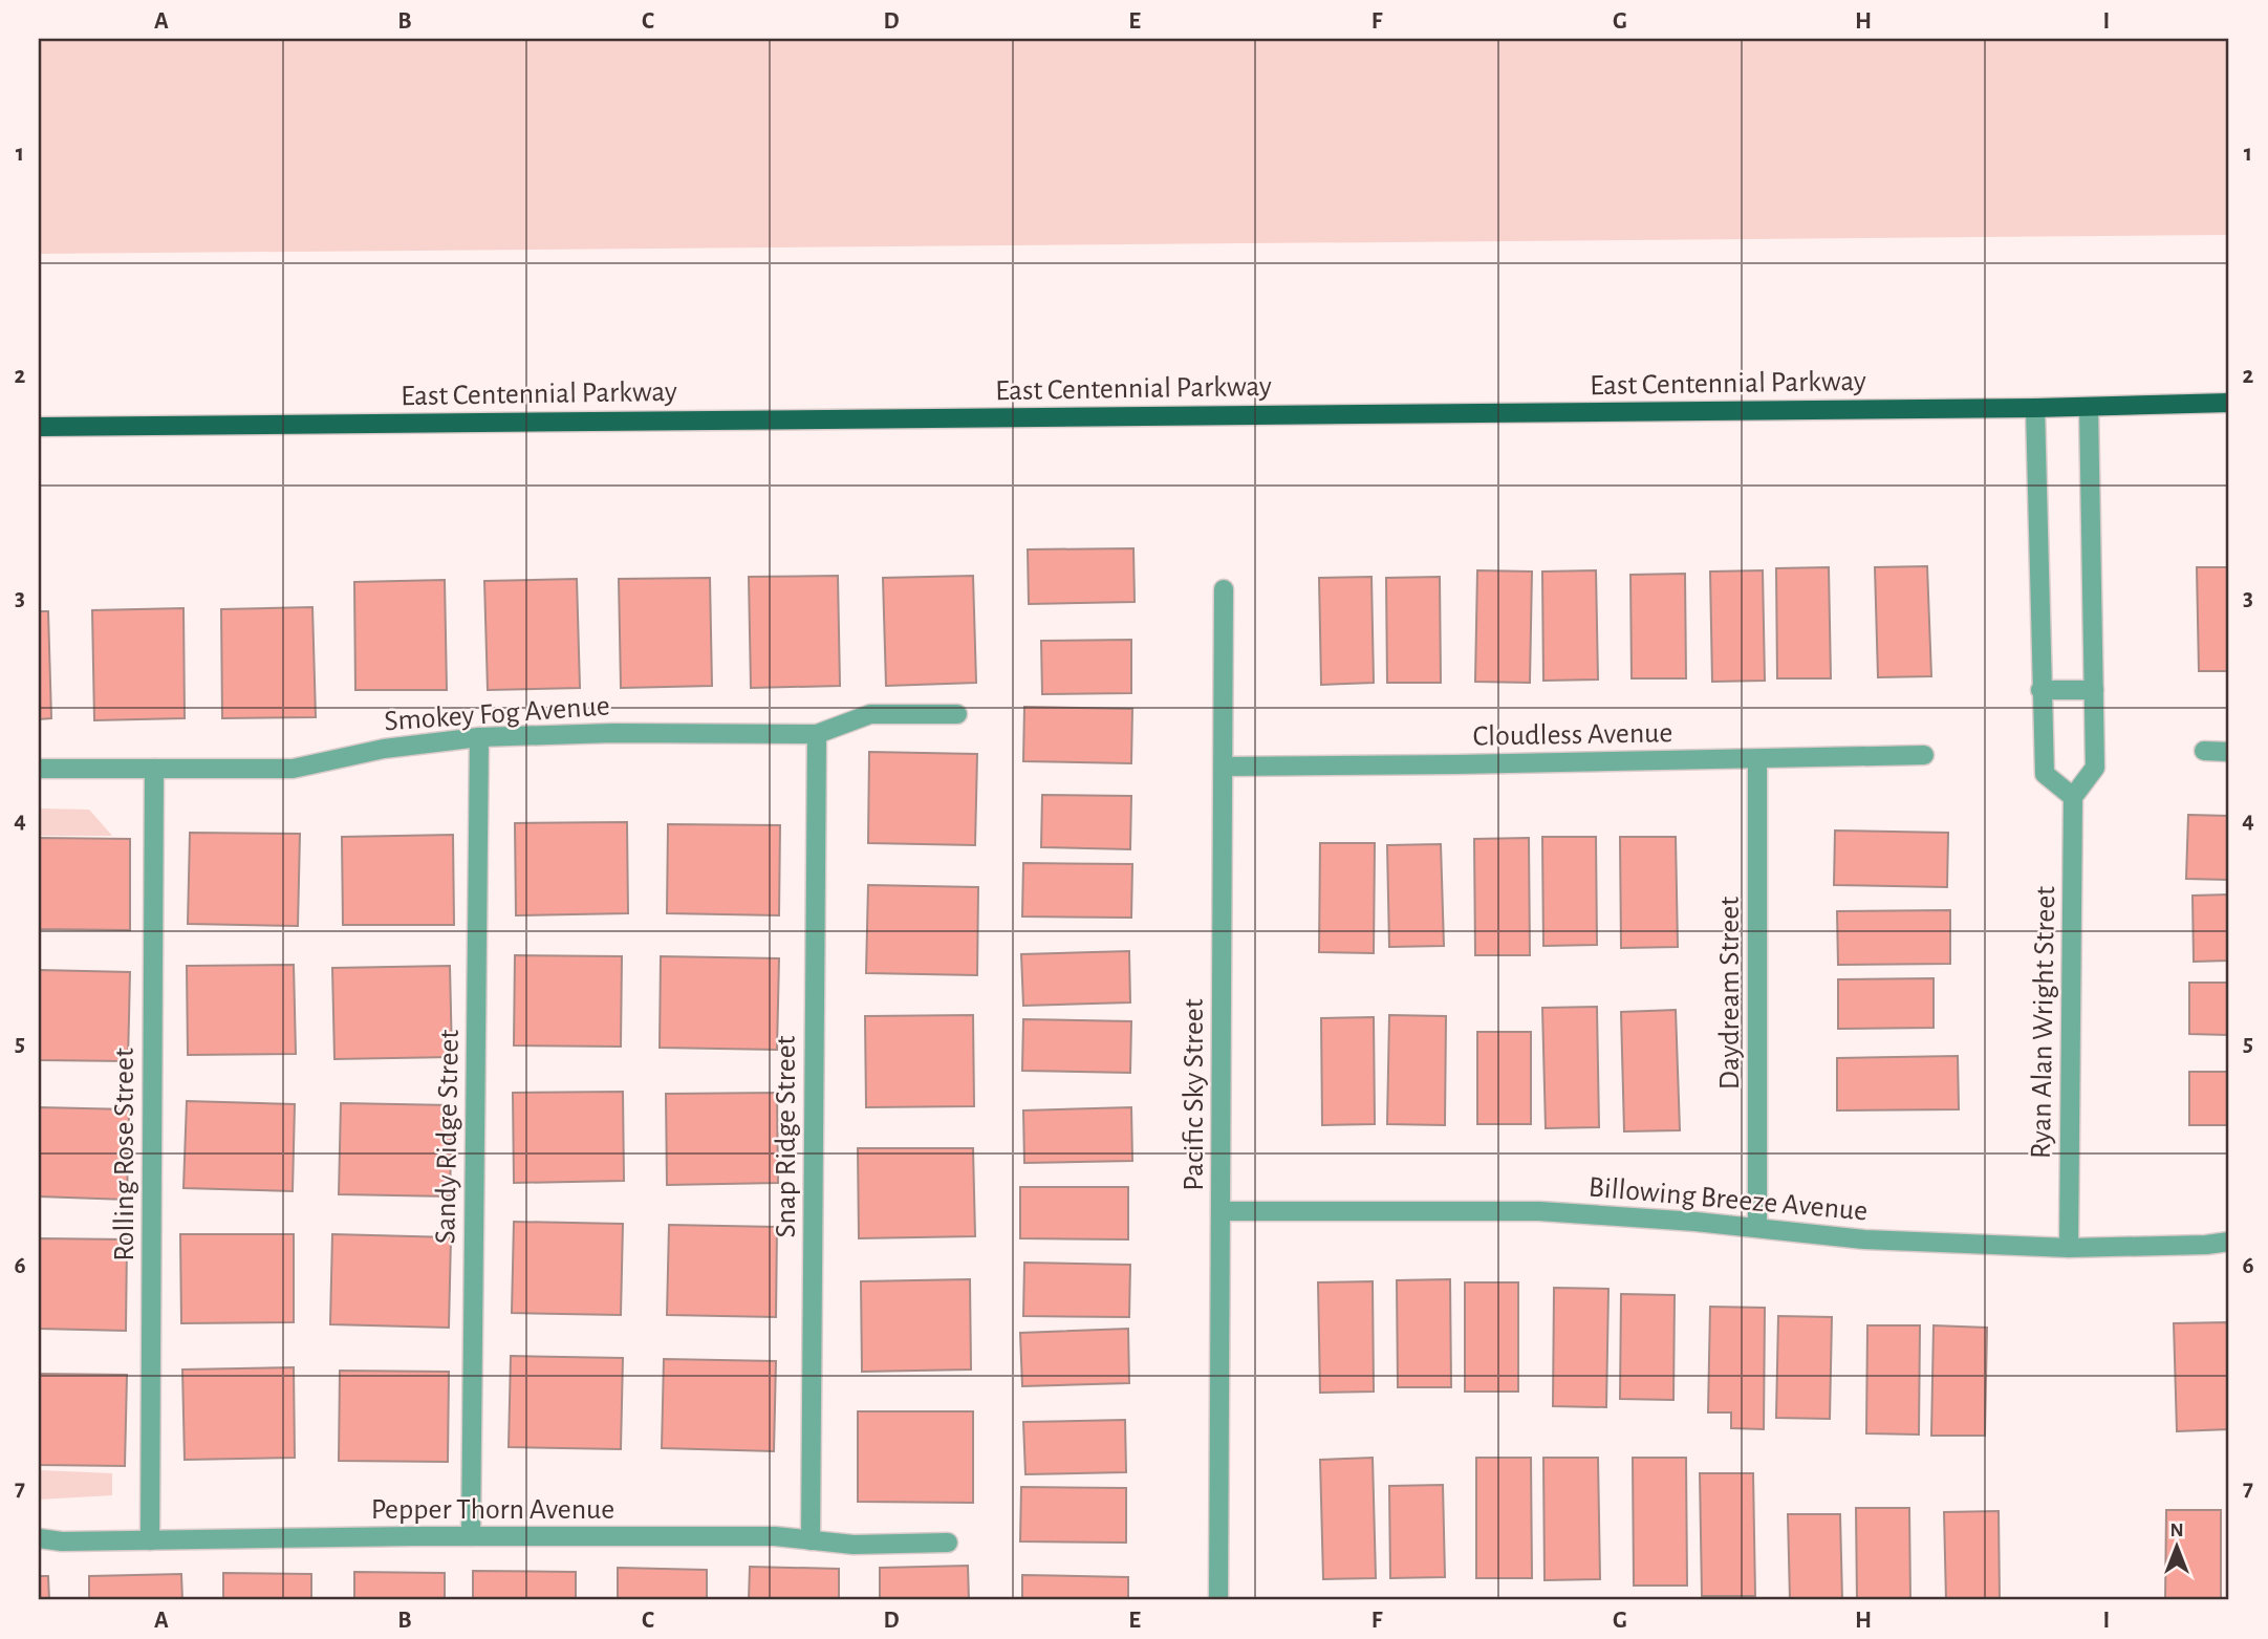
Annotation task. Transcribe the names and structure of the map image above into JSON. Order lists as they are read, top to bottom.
{
  "streets": {
    "main road": ["East Centennial Parkway"],
    "street": [
      "Smokey Fog Avenue",
      "Cloudless Avenue",
      "Daydream Street",
      "Ryan Alan Wright Street",
      "Pacific Sky Street",
      "Sandy Ridge Street",
      "Snap Ridge Street",
      "Rolling Rose Street",
      "Billowing Breeze Avenue",
      "Pepper Thorn Avenue"
    ]
  },
  "crossings": [
    ["Smokey Fog Avenue", "Sandy Ridge Street"],
    ["Smokey Fog Avenue", "Snap Ridge Street"],
    ["Smokey Fog Avenue", "Rolling Rose Street"],
    ["Cloudless Avenue", "Daydream Street"],
    ["Cloudless Avenue", "Pacific Sky Street"],
    ["Daydream Street", "Billowing Breeze Avenue"],
    ["Ryan Alan Wright Street", "Billowing Breeze Avenue"],
    ["Pacific Sky Street", "Billowing Breeze Avenue"],
    ["Sandy Ridge Street", "Pepper Thorn Avenue"],
    ["Snap Ridge Street", "Pepper Thorn Avenue"],
    ["Rolling Rose Street", "Pepper Thorn Avenue"]
  ],
  "north": "top",
  "grid": {
    "columns": [
      "A",
      "B",
      "C",
      "D",
      "E",
      "F",
      "G",
      "H",
      "I"
    ],
    "rows": [
      "1",
      "2",
      "3",
      "4",
      "5",
      "6",
      "7"
    ]
  }
}
